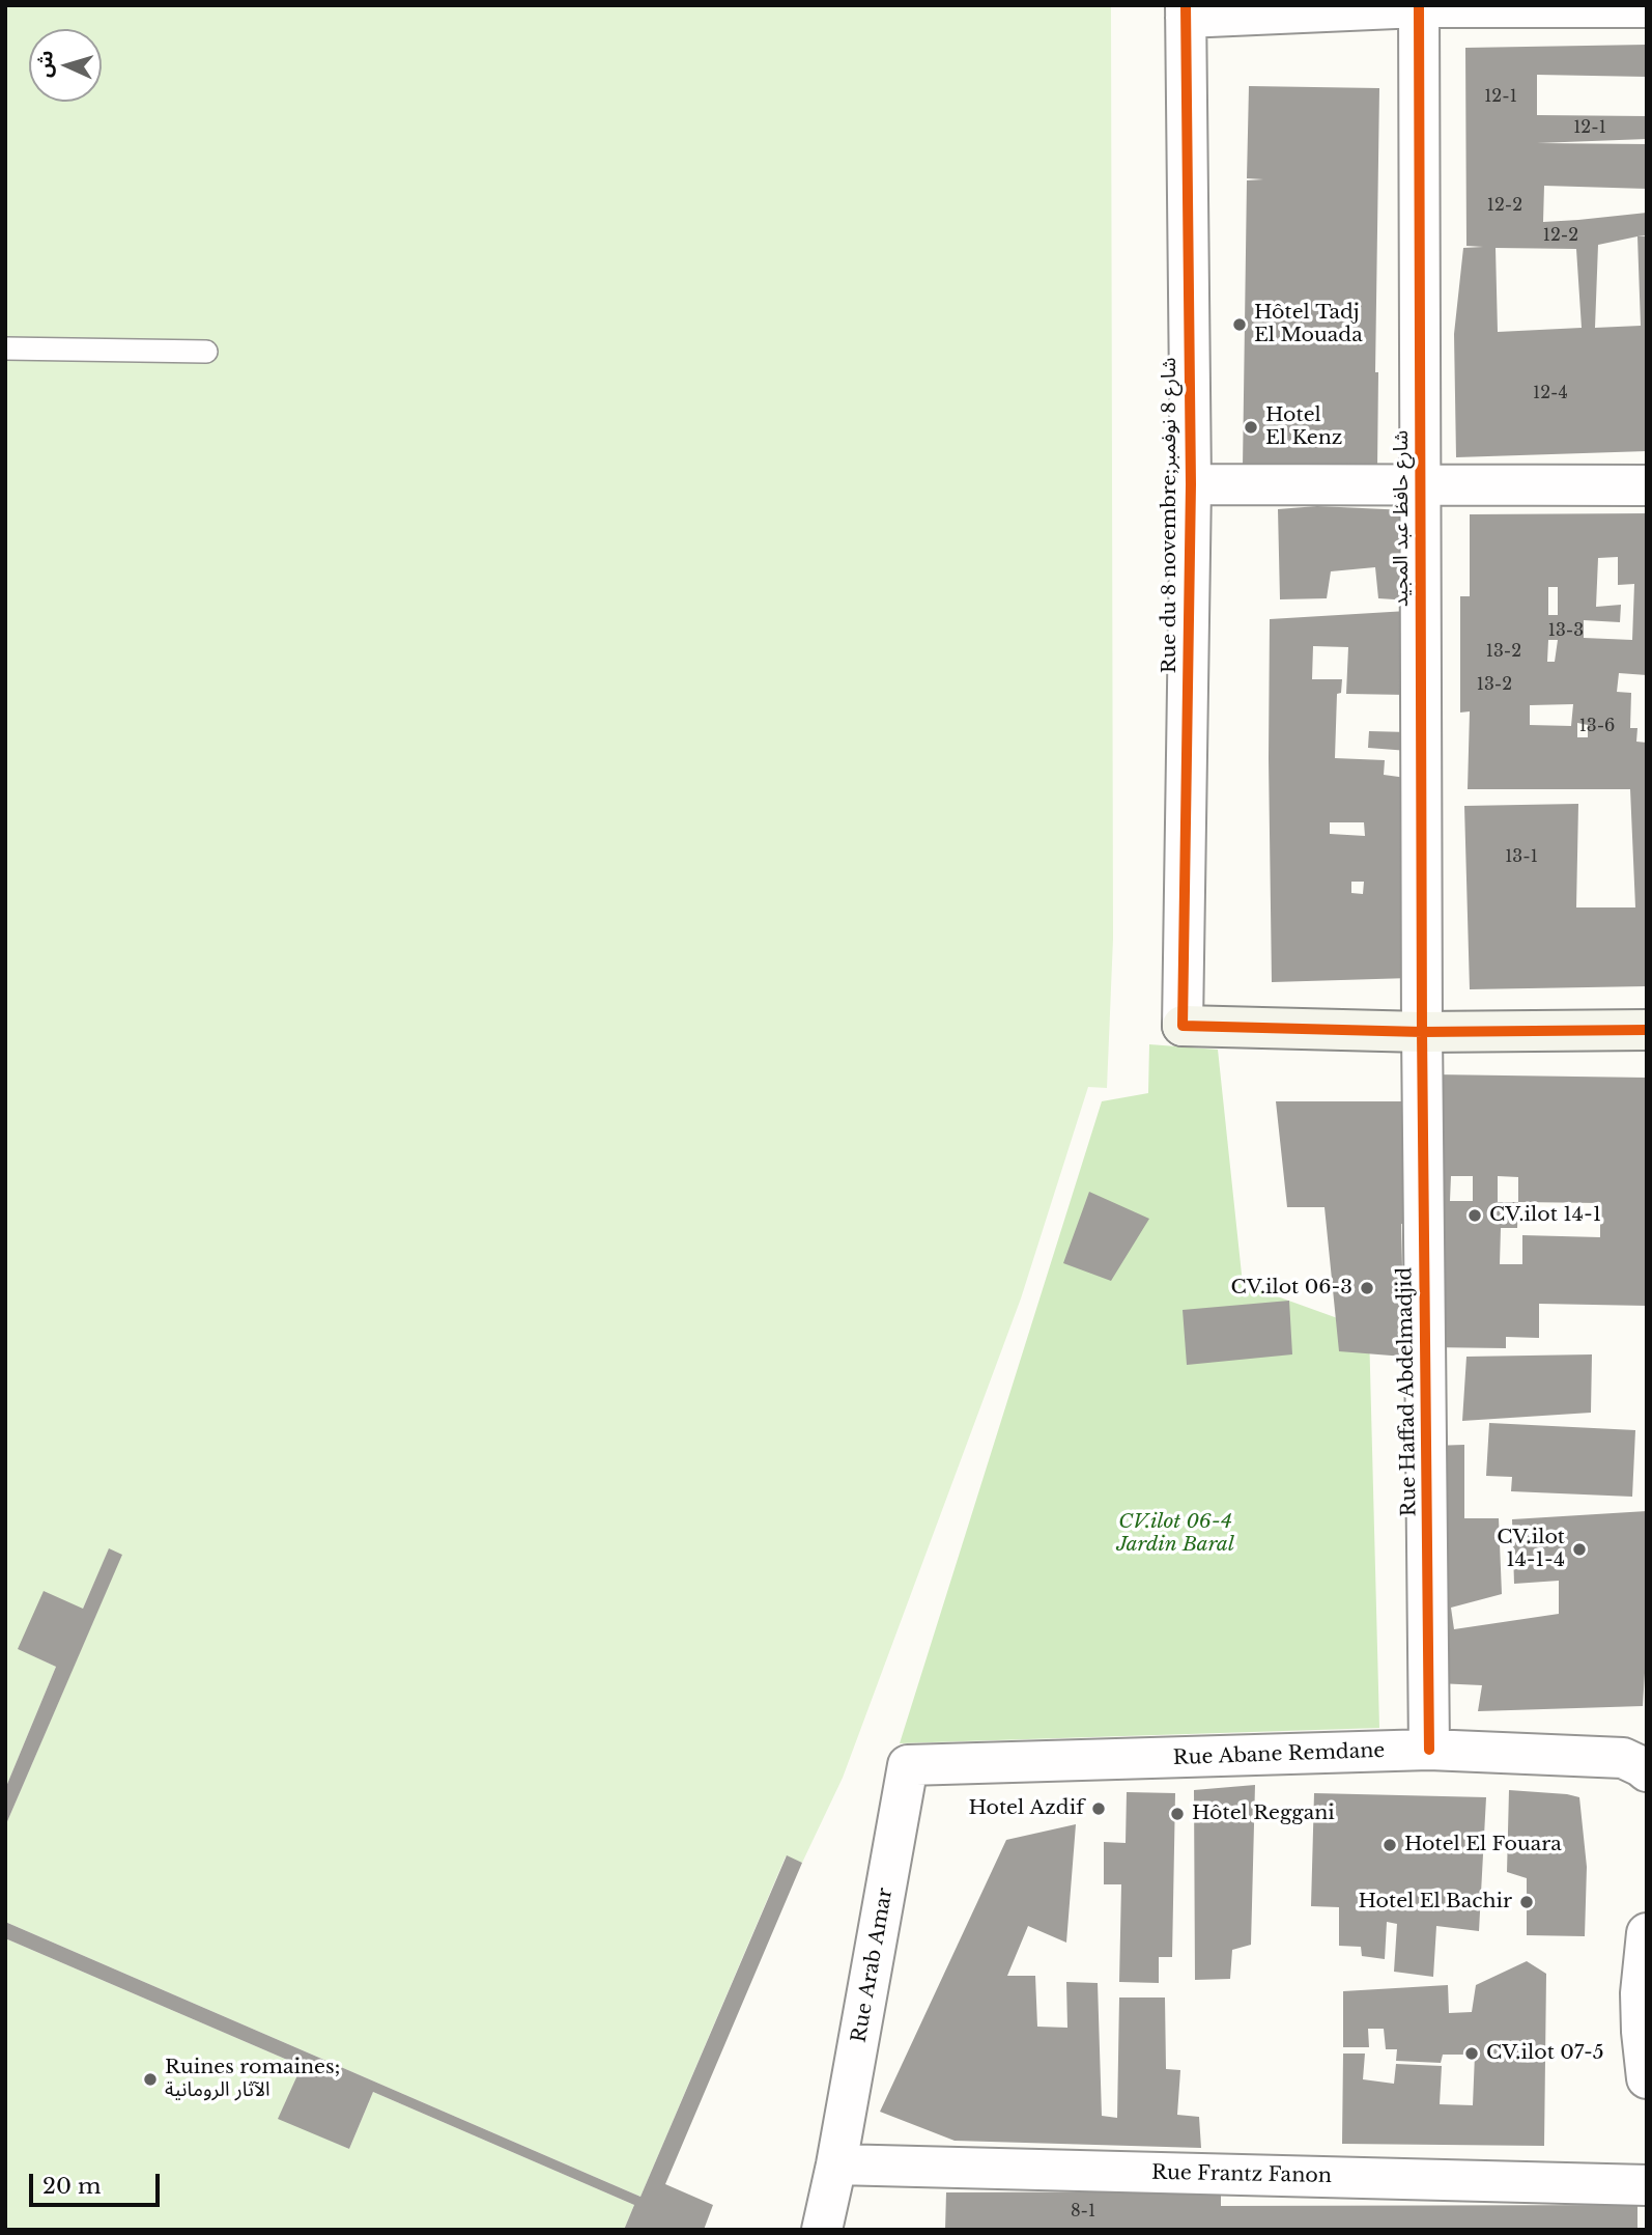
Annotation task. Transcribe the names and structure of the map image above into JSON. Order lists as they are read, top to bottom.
{
  "streets": {
    "street": [
      "Rue du 8 novembre;شارع 8 نوفمبر",
      "شارع حافظ عبد المجيد",
      "Rue Haffad Abdelmadjid",
      "Rue Abane Remdane",
      "Rue Arab Amar",
      "Rue Frantz Fanon"
    ]
  },
  "crossings": [
    ["Rue du 8 novembre;شارع 8 نوفمبر", "شارع حافظ عبد المجيد"],
    ["Rue du 8 novembre;شارع 8 نوفمبر", "Rue Haffad Abdelmadjid"],
    ["شارع حافظ عبد المجيد", "Rue Haffad Abdelmadjid"],
    ["Rue Haffad Abdelmadjid", "Rue Abane Remdane"],
    ["Rue Abane Remdane", "Rue Arab Amar"],
    ["Rue Arab Amar", "Rue Frantz Fanon"]
  ],
  "parks": ["CV.ilot 06-4 Jardin Baral"],
  "places": [
    "Hôtel Tadj El Mouada",
    "Hotel El Kenz",
    "CV.ilot 14-1",
    "CV.ilot 06-3",
    "CV.ilot 14-1-4",
    "Hotel Azdif",
    "Hôtel Reggani",
    "Hotel El Fouara",
    "Hotel El Bachir",
    "CV.ilot 07-5",
    "Ruines romaines; الآثار الرومانية"
  ],
  "house_numbers": [
    "12-1",
    "12-1",
    "12-2",
    "12-2",
    "12-4",
    "13-3",
    "13-2",
    "13-2",
    "13-6",
    "13-1",
    "8-1"
  ],
  "scale_bar": "20 m",
  "north": "left"
}
